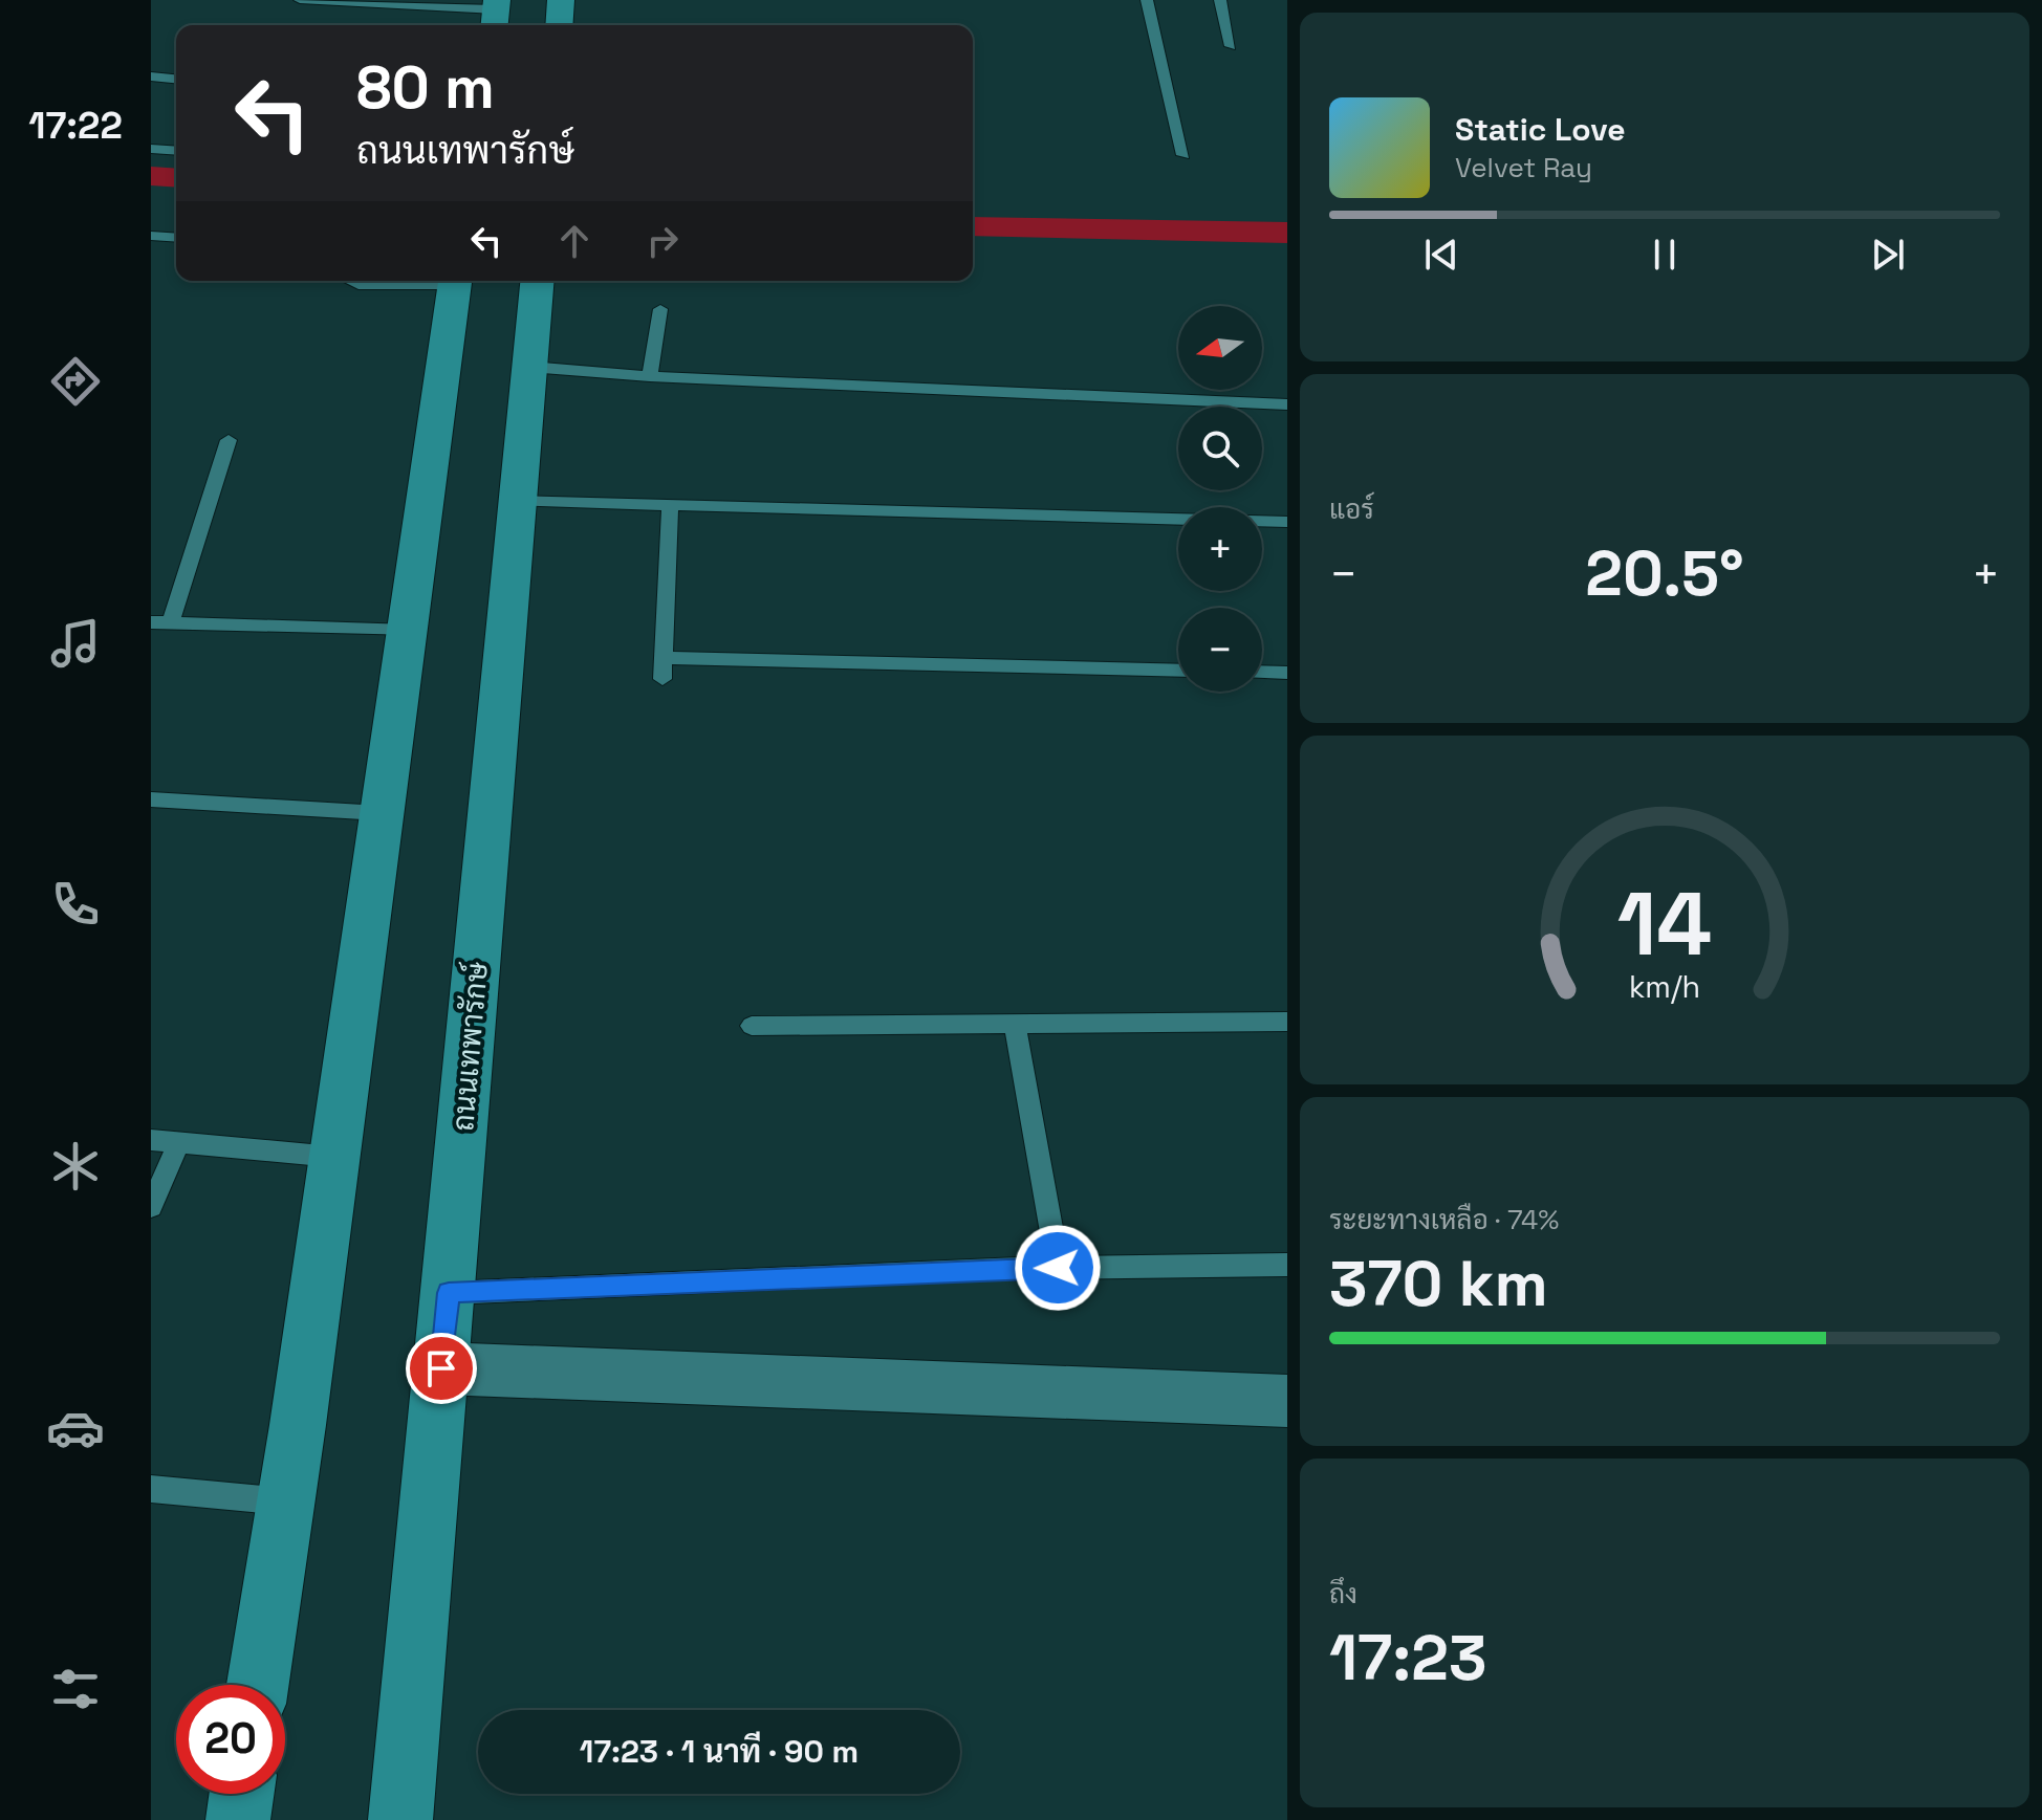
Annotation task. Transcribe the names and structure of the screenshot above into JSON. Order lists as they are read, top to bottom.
{
  "streets": {
    "main road": ["ถนนเทพารักษ์"]
  },
  "north": "left",
  "page": {
    "tabs": "17:22",
    "turn": ["80 m", "ถนนเทพารักษ์"],
    "song": ["Static Love", "Velvet Ray"],
    "map_buttons": ["+", "−"],
    "tile": [
      "แอร์",
      ["ระยะทางเหลือ · 74%", "370 km"],
      ["ถึง", "17:23"]
    ],
    "heat": ["−", "20.5°", "+"],
    "limit": "20",
    "trip": "17:23 · 1 นาที · 90 m",
    "gauge": ["14", "km/h"]
  }
}
